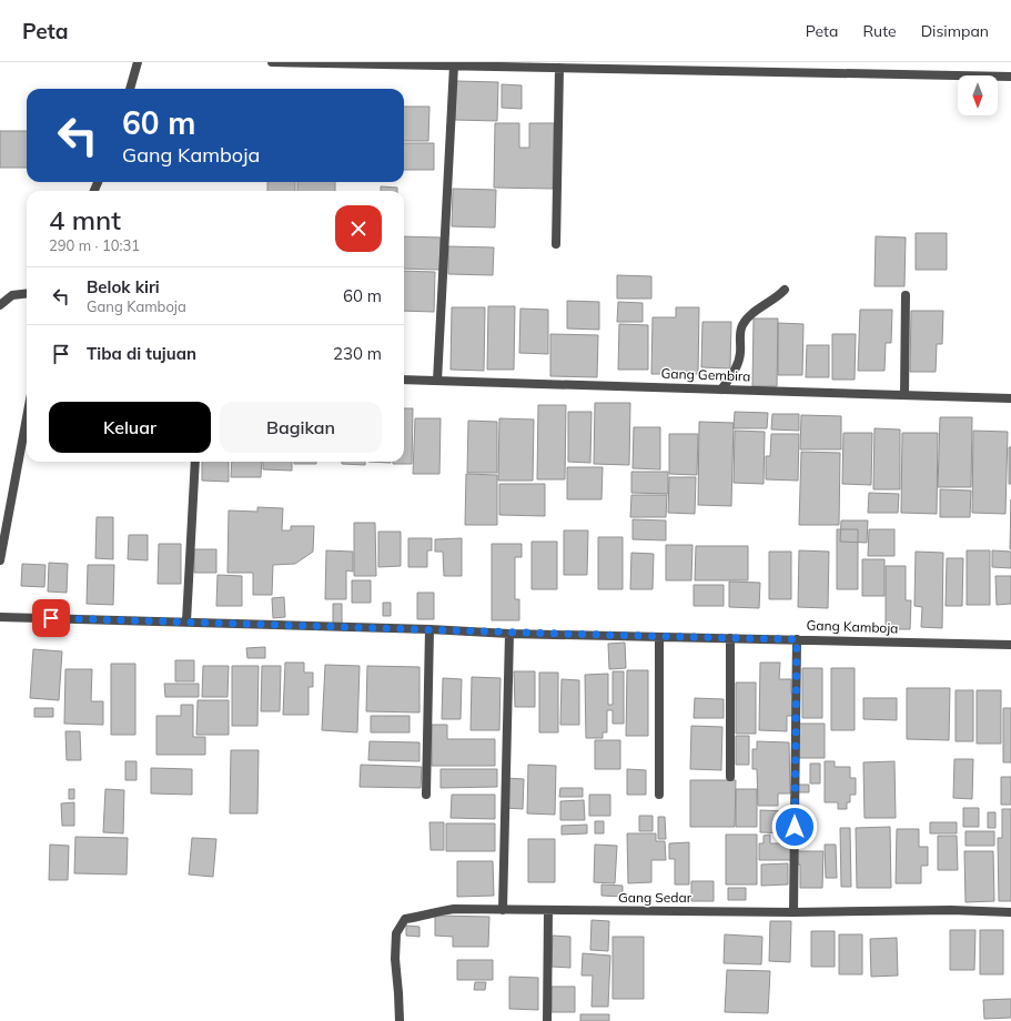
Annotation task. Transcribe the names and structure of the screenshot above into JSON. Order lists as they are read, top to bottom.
{
  "streets": {
    "street": ["Gang Gembira", "Gang Kamboja", "Gang Sedar"]
  },
  "north": "bottom",
  "page": {
    "header": "Peta",
    "nav": ["Peta", "Rute", "Disimpan"],
    "turn": ["60 m", "Gang Kamboja"],
    "heading": ["4 mnt", "290 m · 10:31"],
    "list": [
      {
        "name": "Belok kiri",
        "note": "Gang Kamboja",
        "value": "60 m"
      },
      {
        "name": "Tiba di tujuan",
        "value": "230 m"
      }
    ],
    "buttons": ["Keluar", "Bagikan"]
  }
}
